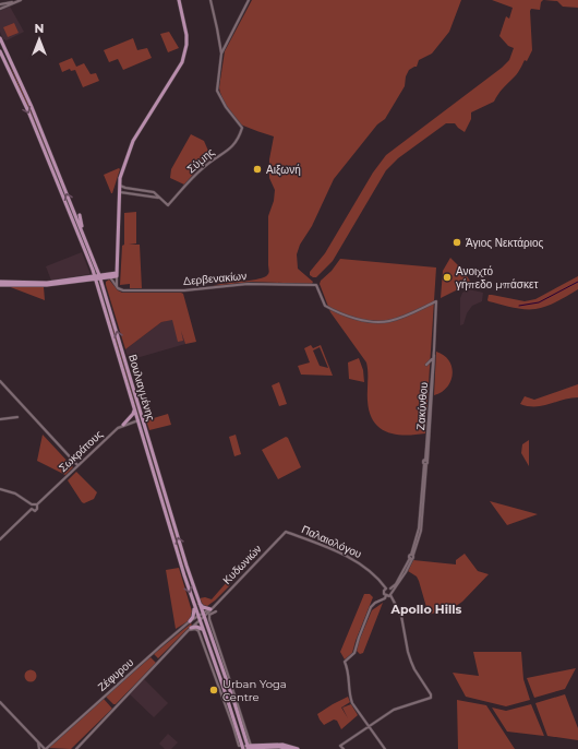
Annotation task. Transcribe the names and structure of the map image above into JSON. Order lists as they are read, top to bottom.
{
  "streets": {
    "main road": ["Βουλιαγμένης"],
    "street": [
      "Σύμης",
      "Δερβενακίων",
      "Ζακύνθου",
      "Σωκράτους",
      "Παλαιολόγου",
      "Κυδωνιών",
      "Ζέφυρου"
    ]
  },
  "crossings": [
    ["Δερβενακίων", "Ζακύνθου"],
    ["Βουλιαγμένης", "Σωκράτους"],
    ["Βουλιαγμένης", "Κυδωνιών"],
    ["Βουλιαγμένης", "Ζέφυρου"],
    ["Παλαιολόγου", "Κυδωνιών"],
    ["Κυδωνιών", "Ζέφυρου"]
  ],
  "districts": ["Apollo Hills"],
  "places": [
    "Αιξωνή",
    "Άγιος Νεκτάριος",
    "Ανοιχτό γήπεδο μπάσκετ",
    "Urban Yoga Centre"
  ],
  "north": "top"
}
